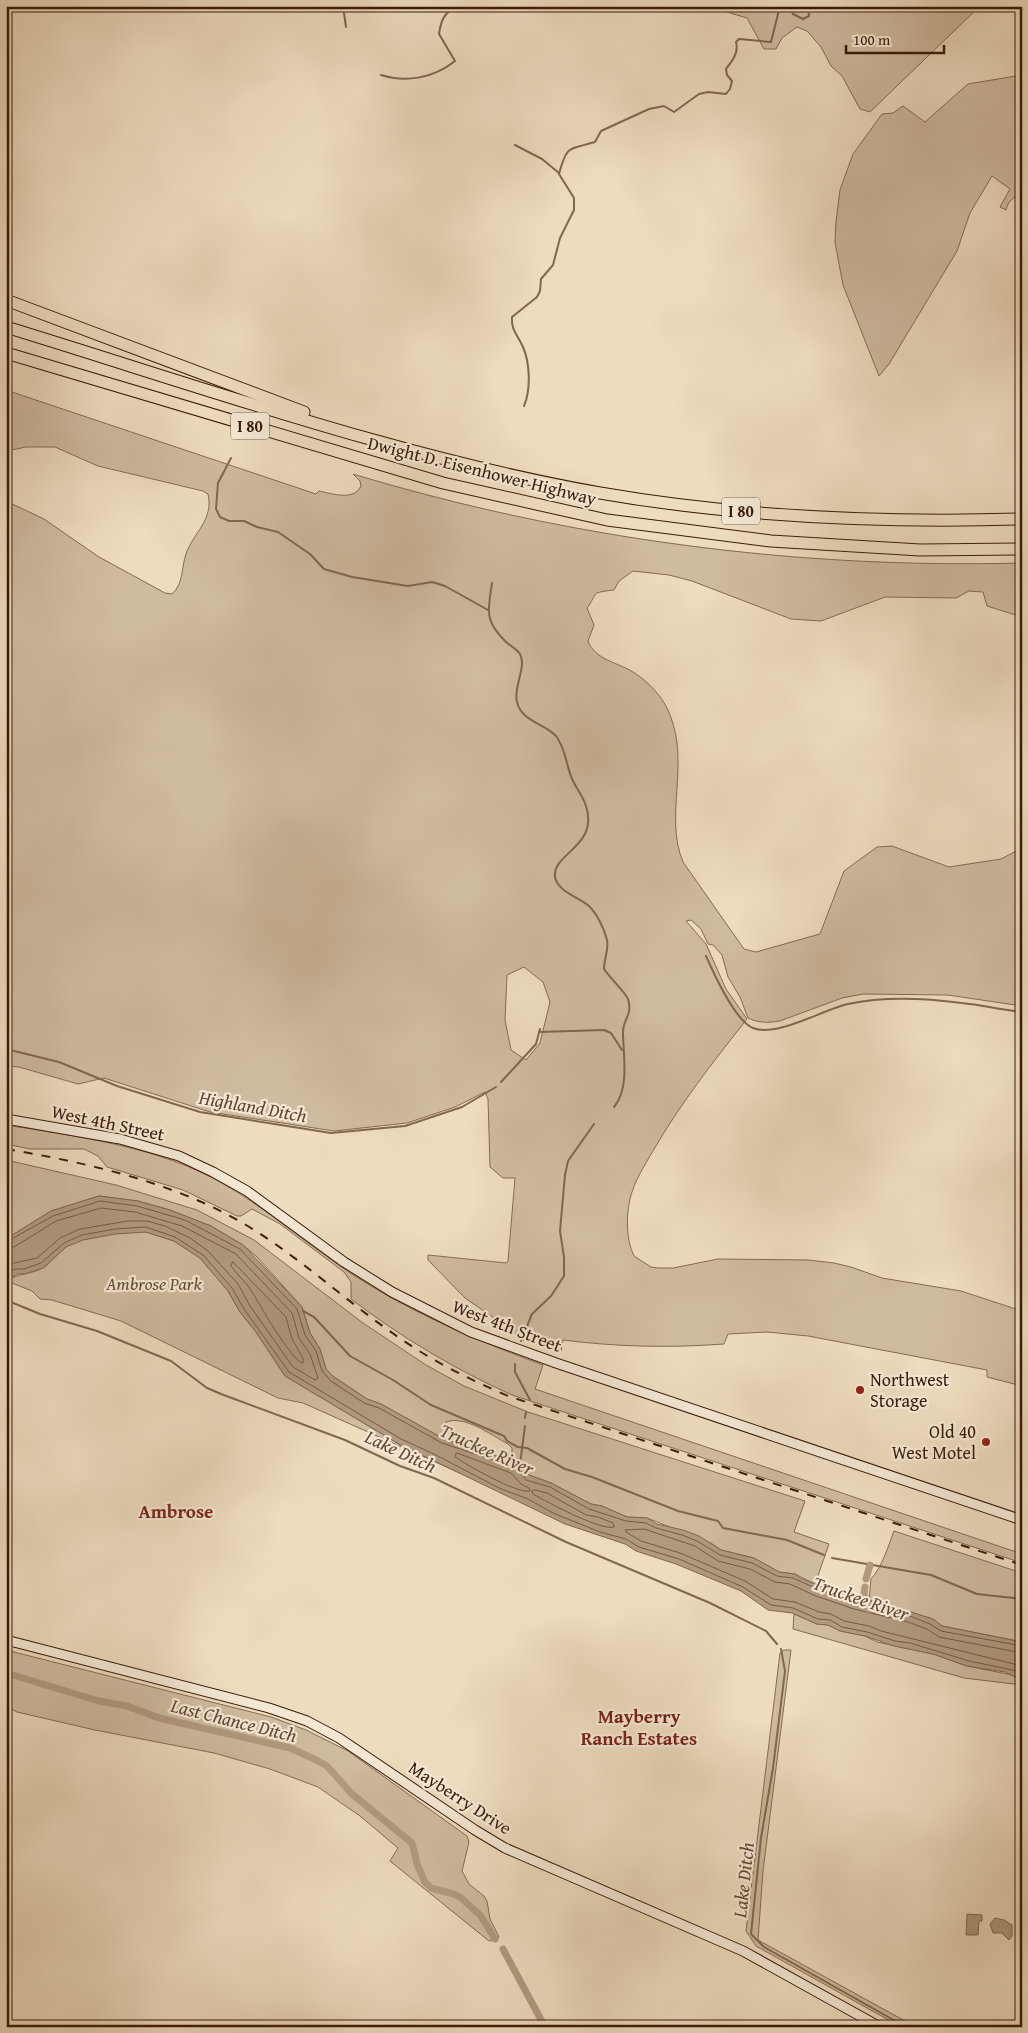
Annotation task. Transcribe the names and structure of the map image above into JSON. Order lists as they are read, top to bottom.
{
  "streets": {
    "highway": ["I 80", "Dwight D. Eisenhower Highway"],
    "main road": ["West 4th Street", "Mayberry Drive"]
  },
  "districts": ["Ambrose", "Mayberry Ranch Estates"],
  "water": [
    "Highland Ditch",
    "Truckee River",
    "Lake Ditch",
    "Last Chance Ditch"
  ],
  "parks": ["Ambrose Park"],
  "places": ["Northwest Storage", "Old 40 West Motel"],
  "scale_bar": "100 m"
}
